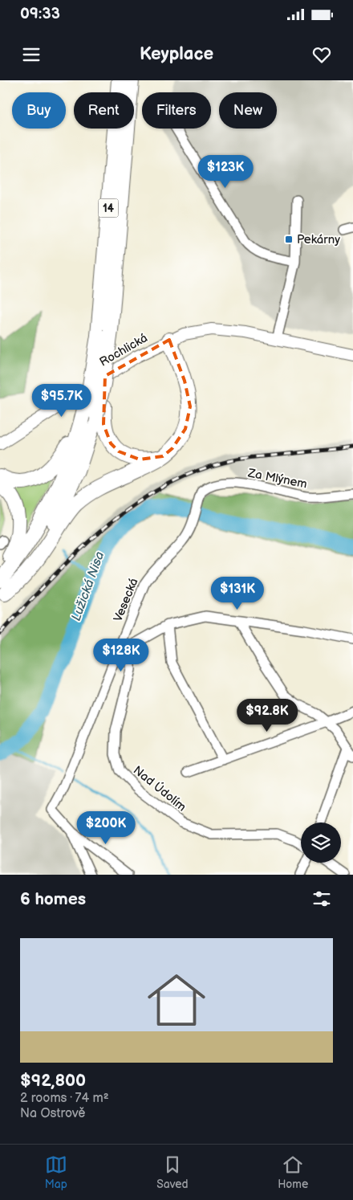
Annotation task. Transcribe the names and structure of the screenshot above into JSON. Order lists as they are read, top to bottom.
{
  "streets": {
    "highway": ["14"],
    "street": [
      "Rochlická",
      "Za Mlýnem",
      "Vesecká",
      "Nad Údolím"
    ]
  },
  "crossings": [
    ["Za Mlýnem", "Vesecká"],
    ["Vesecká", "Nad Údolím"]
  ],
  "water": ["Lužická Nisa"],
  "places": {
    "transit": ["Pekárny"]
  },
  "page": {
    "status": "09:33",
    "header": "Keyplace",
    "chip": [
      "Buy",
      "Rent",
      "Filters",
      "New"
    ],
    "price": [
      "$123K",
      "$95.7K",
      "$131K",
      "$128K",
      "$92.8K",
      "$200K"
    ],
    "heading": "6 homes",
    "list": [
      {
        "name": "$92,800",
        "note": "2 rooms · 74 m² · Na Ostrově"
      }
    ],
    "tabs": ["Map", "Saved", "Home"]
  }
}
